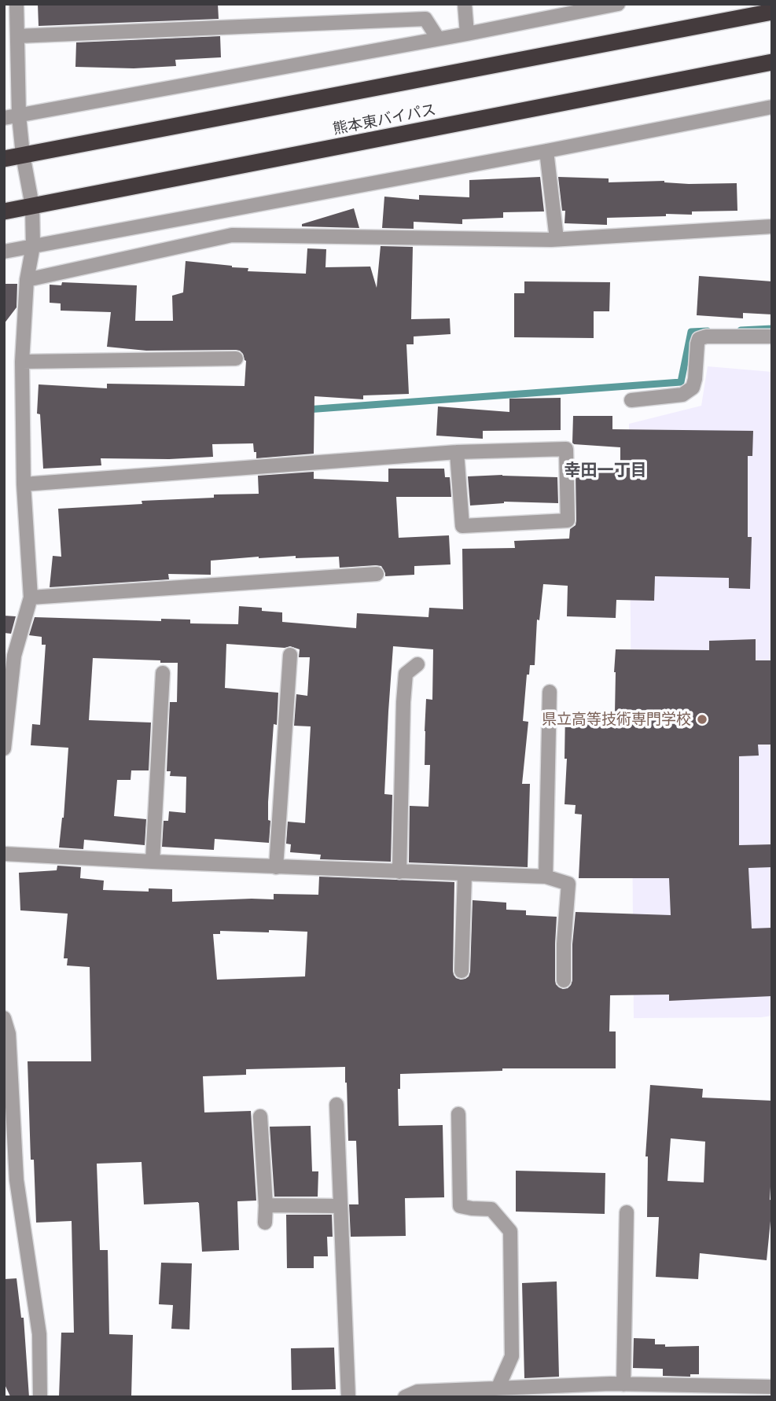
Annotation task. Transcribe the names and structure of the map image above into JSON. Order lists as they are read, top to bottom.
{
  "streets": {
    "highway": ["熊本東バイパス"]
  },
  "districts": ["幸田一丁目"],
  "places": ["県立高等技術専門学校"]
}
